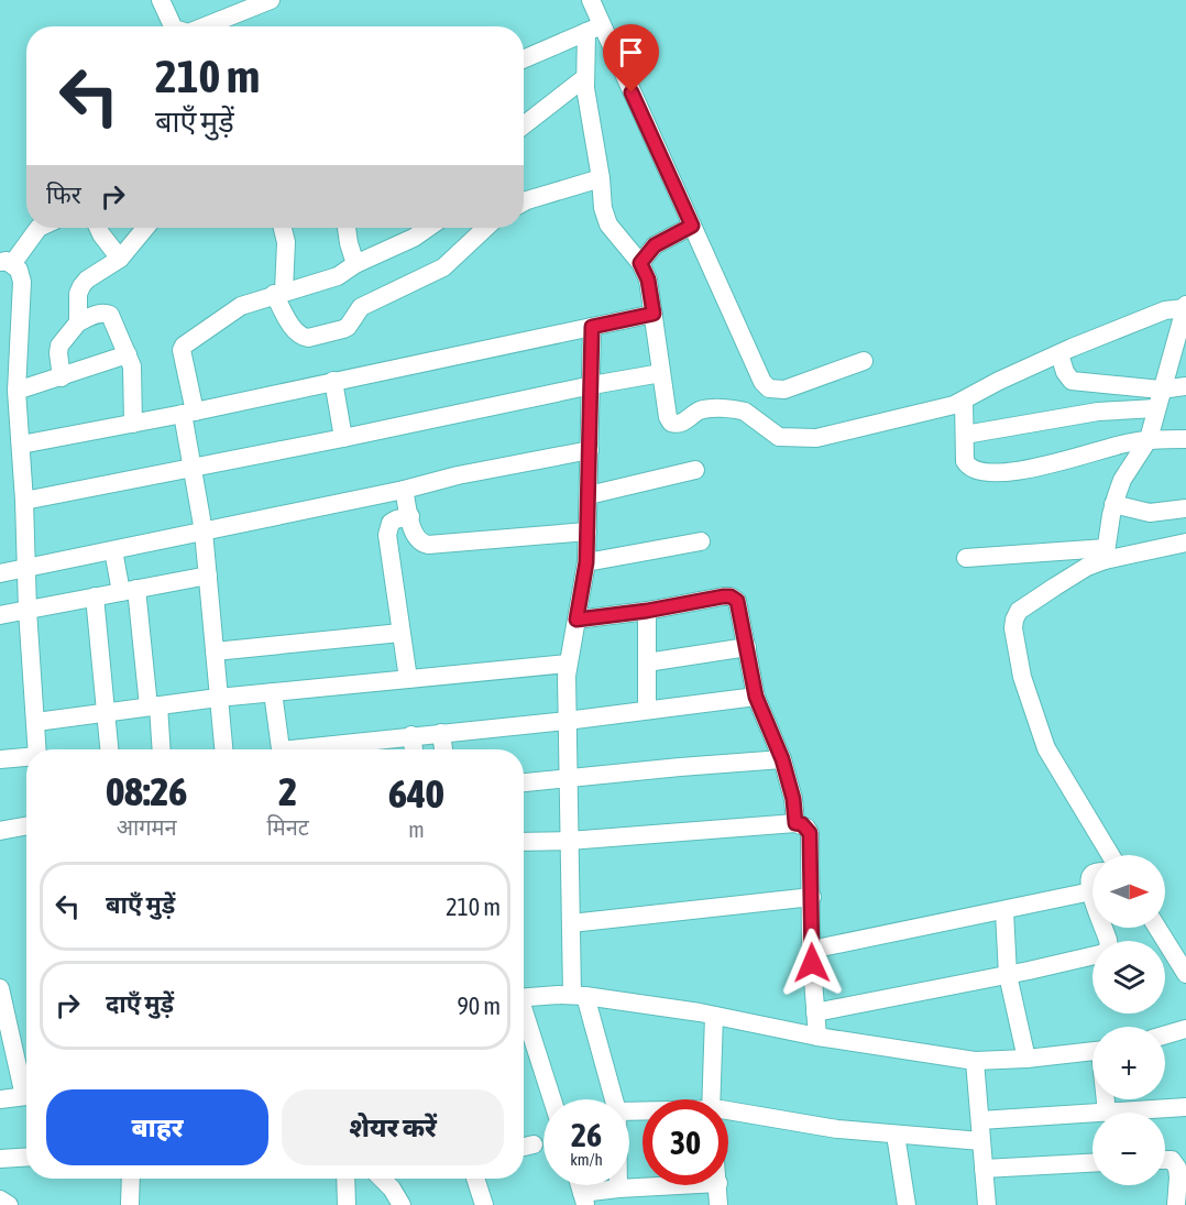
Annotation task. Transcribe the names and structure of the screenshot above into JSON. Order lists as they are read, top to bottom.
{
  "north": "right",
  "page": {
    "turn": ["210 m", "बाएँ मुड़ें"],
    "then": "फिर",
    "eta": [
      "08:26",
      "आगमन",
      "2",
      "मिनट",
      "640",
      "m"
    ],
    "map_buttons": ["+", "−"],
    "list": [
      {
        "name": "बाएँ मुड़ें",
        "value": "210 m"
      },
      {
        "name": "दाएँ मुड़ें",
        "value": "90 m"
      }
    ],
    "buttons": ["बाहर", "शेयर करें"],
    "speed": "26 km/h",
    "limit": "30"
  }
}
